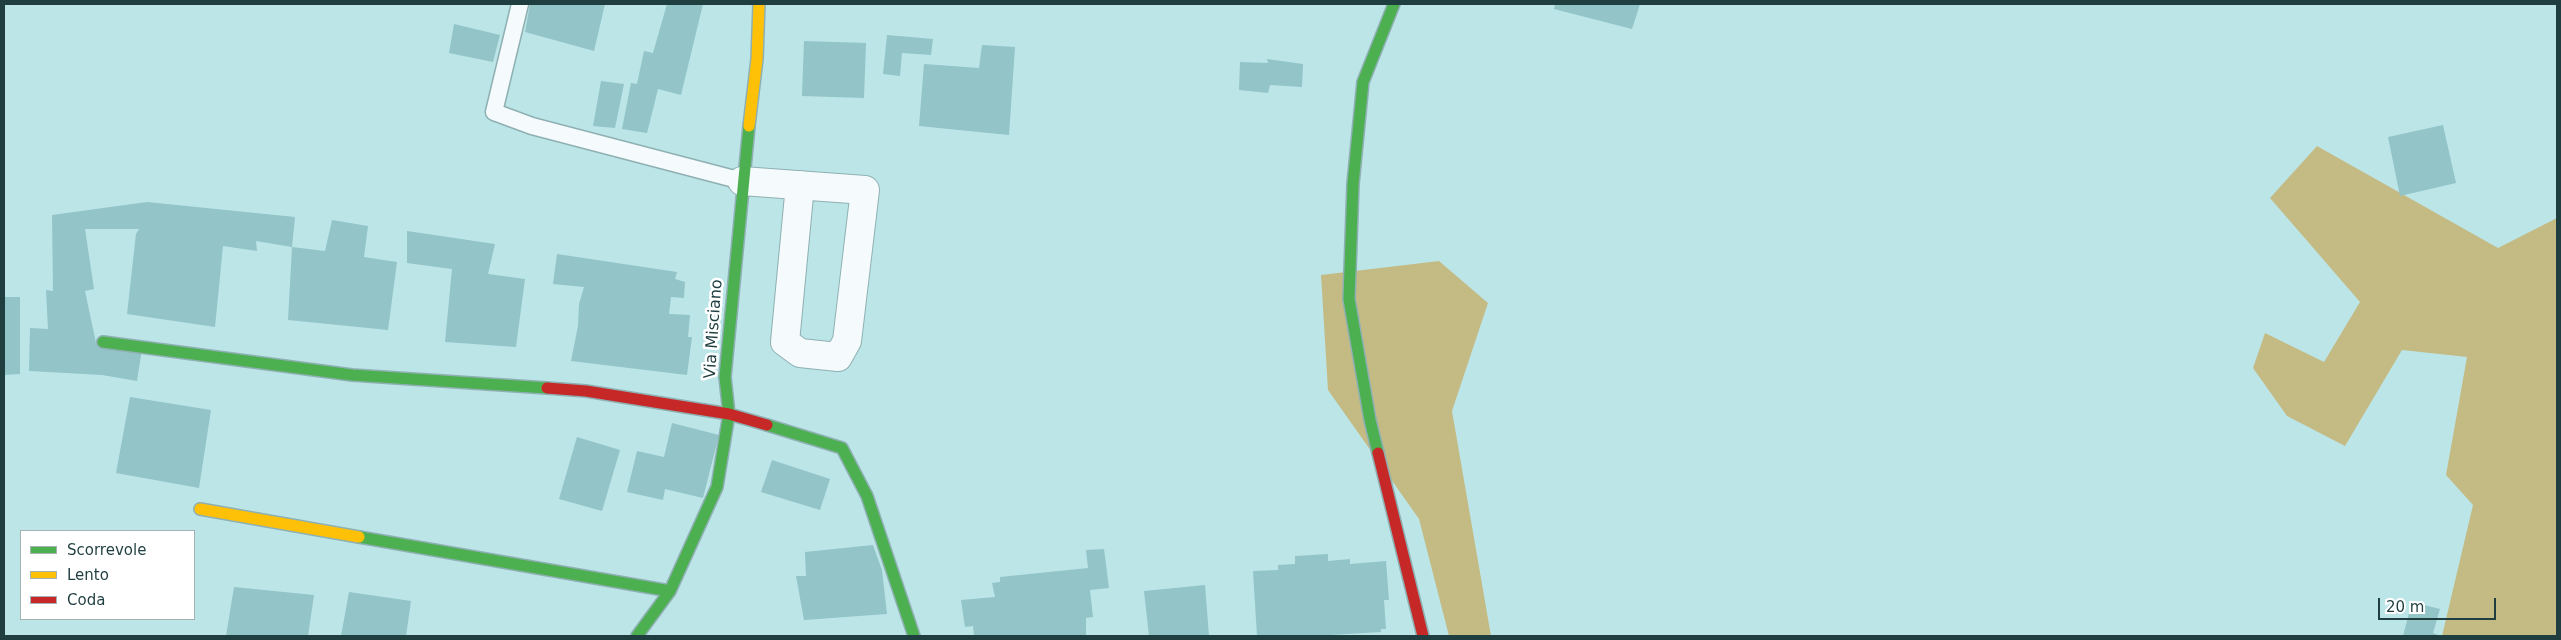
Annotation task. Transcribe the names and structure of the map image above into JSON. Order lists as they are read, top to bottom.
{
  "streets": {
    "street": ["Via Misciano"]
  },
  "legend": ["Scorrevole", "Lento", "Coda"],
  "scale_bar": "20 m"
}
